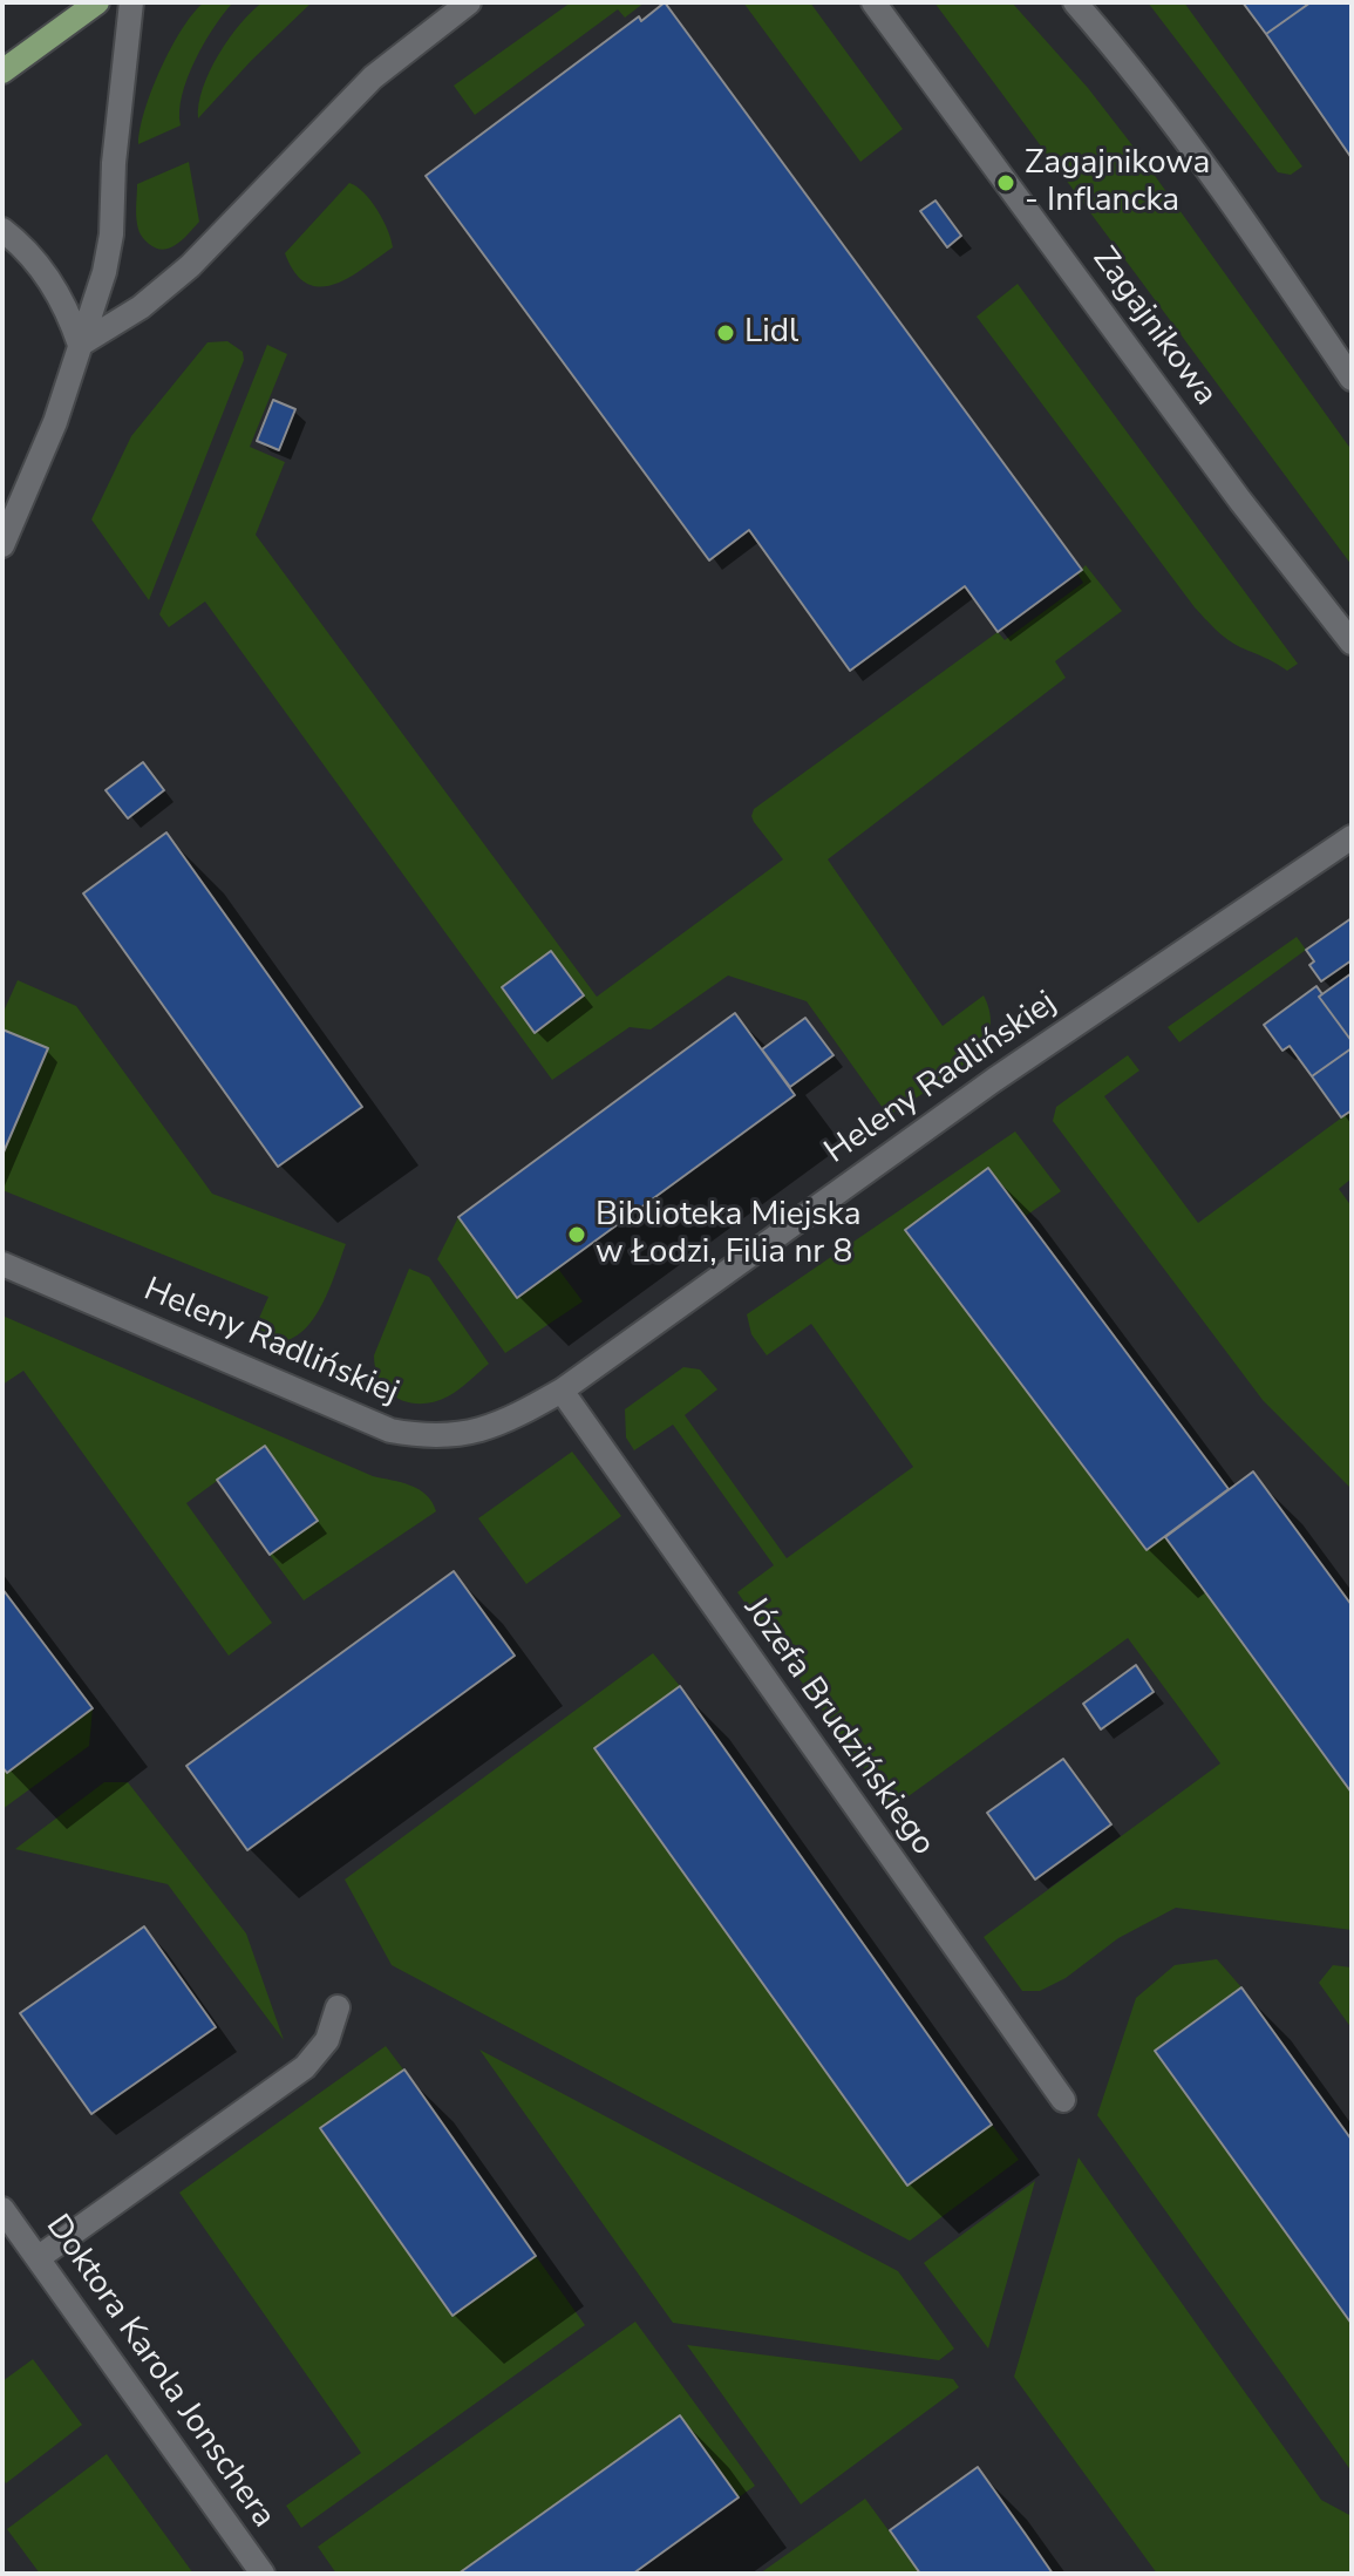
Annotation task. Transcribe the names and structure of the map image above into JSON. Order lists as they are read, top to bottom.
{
  "streets": {
    "street": [
      "Zagajnikowa",
      "Heleny Radlińskiej",
      "Józefa Brudzińskiego",
      "Doktora Karola Jonschera"
    ]
  },
  "crossings": [
    ["Heleny Radlińskiej", "Józefa Brudzińskiego"]
  ],
  "places": ["Zagajnikowa - Inflancka", "Lidl", "Biblioteka Miejska w Łodzi, Filia nr 8"]
}
